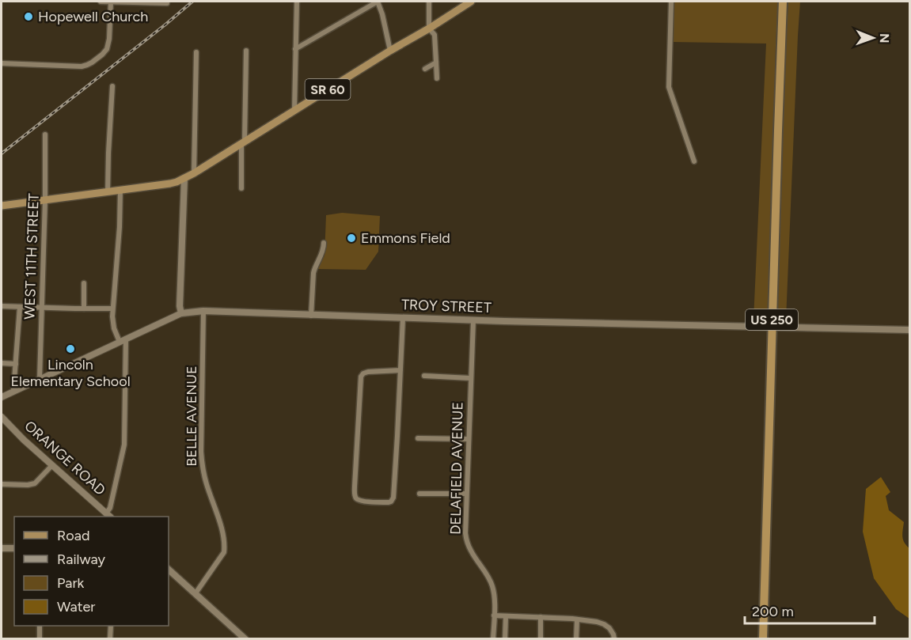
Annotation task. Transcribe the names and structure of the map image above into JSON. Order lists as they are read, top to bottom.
{
  "streets": {
    "highway": ["US 250"],
    "main road": ["SR 60", "TROY STREET"],
    "street": [
      "WEST 11TH STREET",
      "BELLE AVENUE",
      "ORANGE ROAD",
      "DELAFIELD AVENUE"
    ]
  },
  "crossings": [
    ["SR 60", "WEST 11TH STREET"],
    ["WEST 11TH STREET", "TROY STREET"],
    ["TROY STREET", "US 250"],
    ["TROY STREET", "BELLE AVENUE"],
    ["TROY STREET", "DELAFIELD AVENUE"]
  ],
  "places": ["Hopewell Church", "Emmons Field", "Lincoln Elementary School"],
  "legend": [
    "Road",
    "Railway",
    "Park",
    "Water"
  ],
  "scale_bar": "200 m",
  "north": "right"
}
